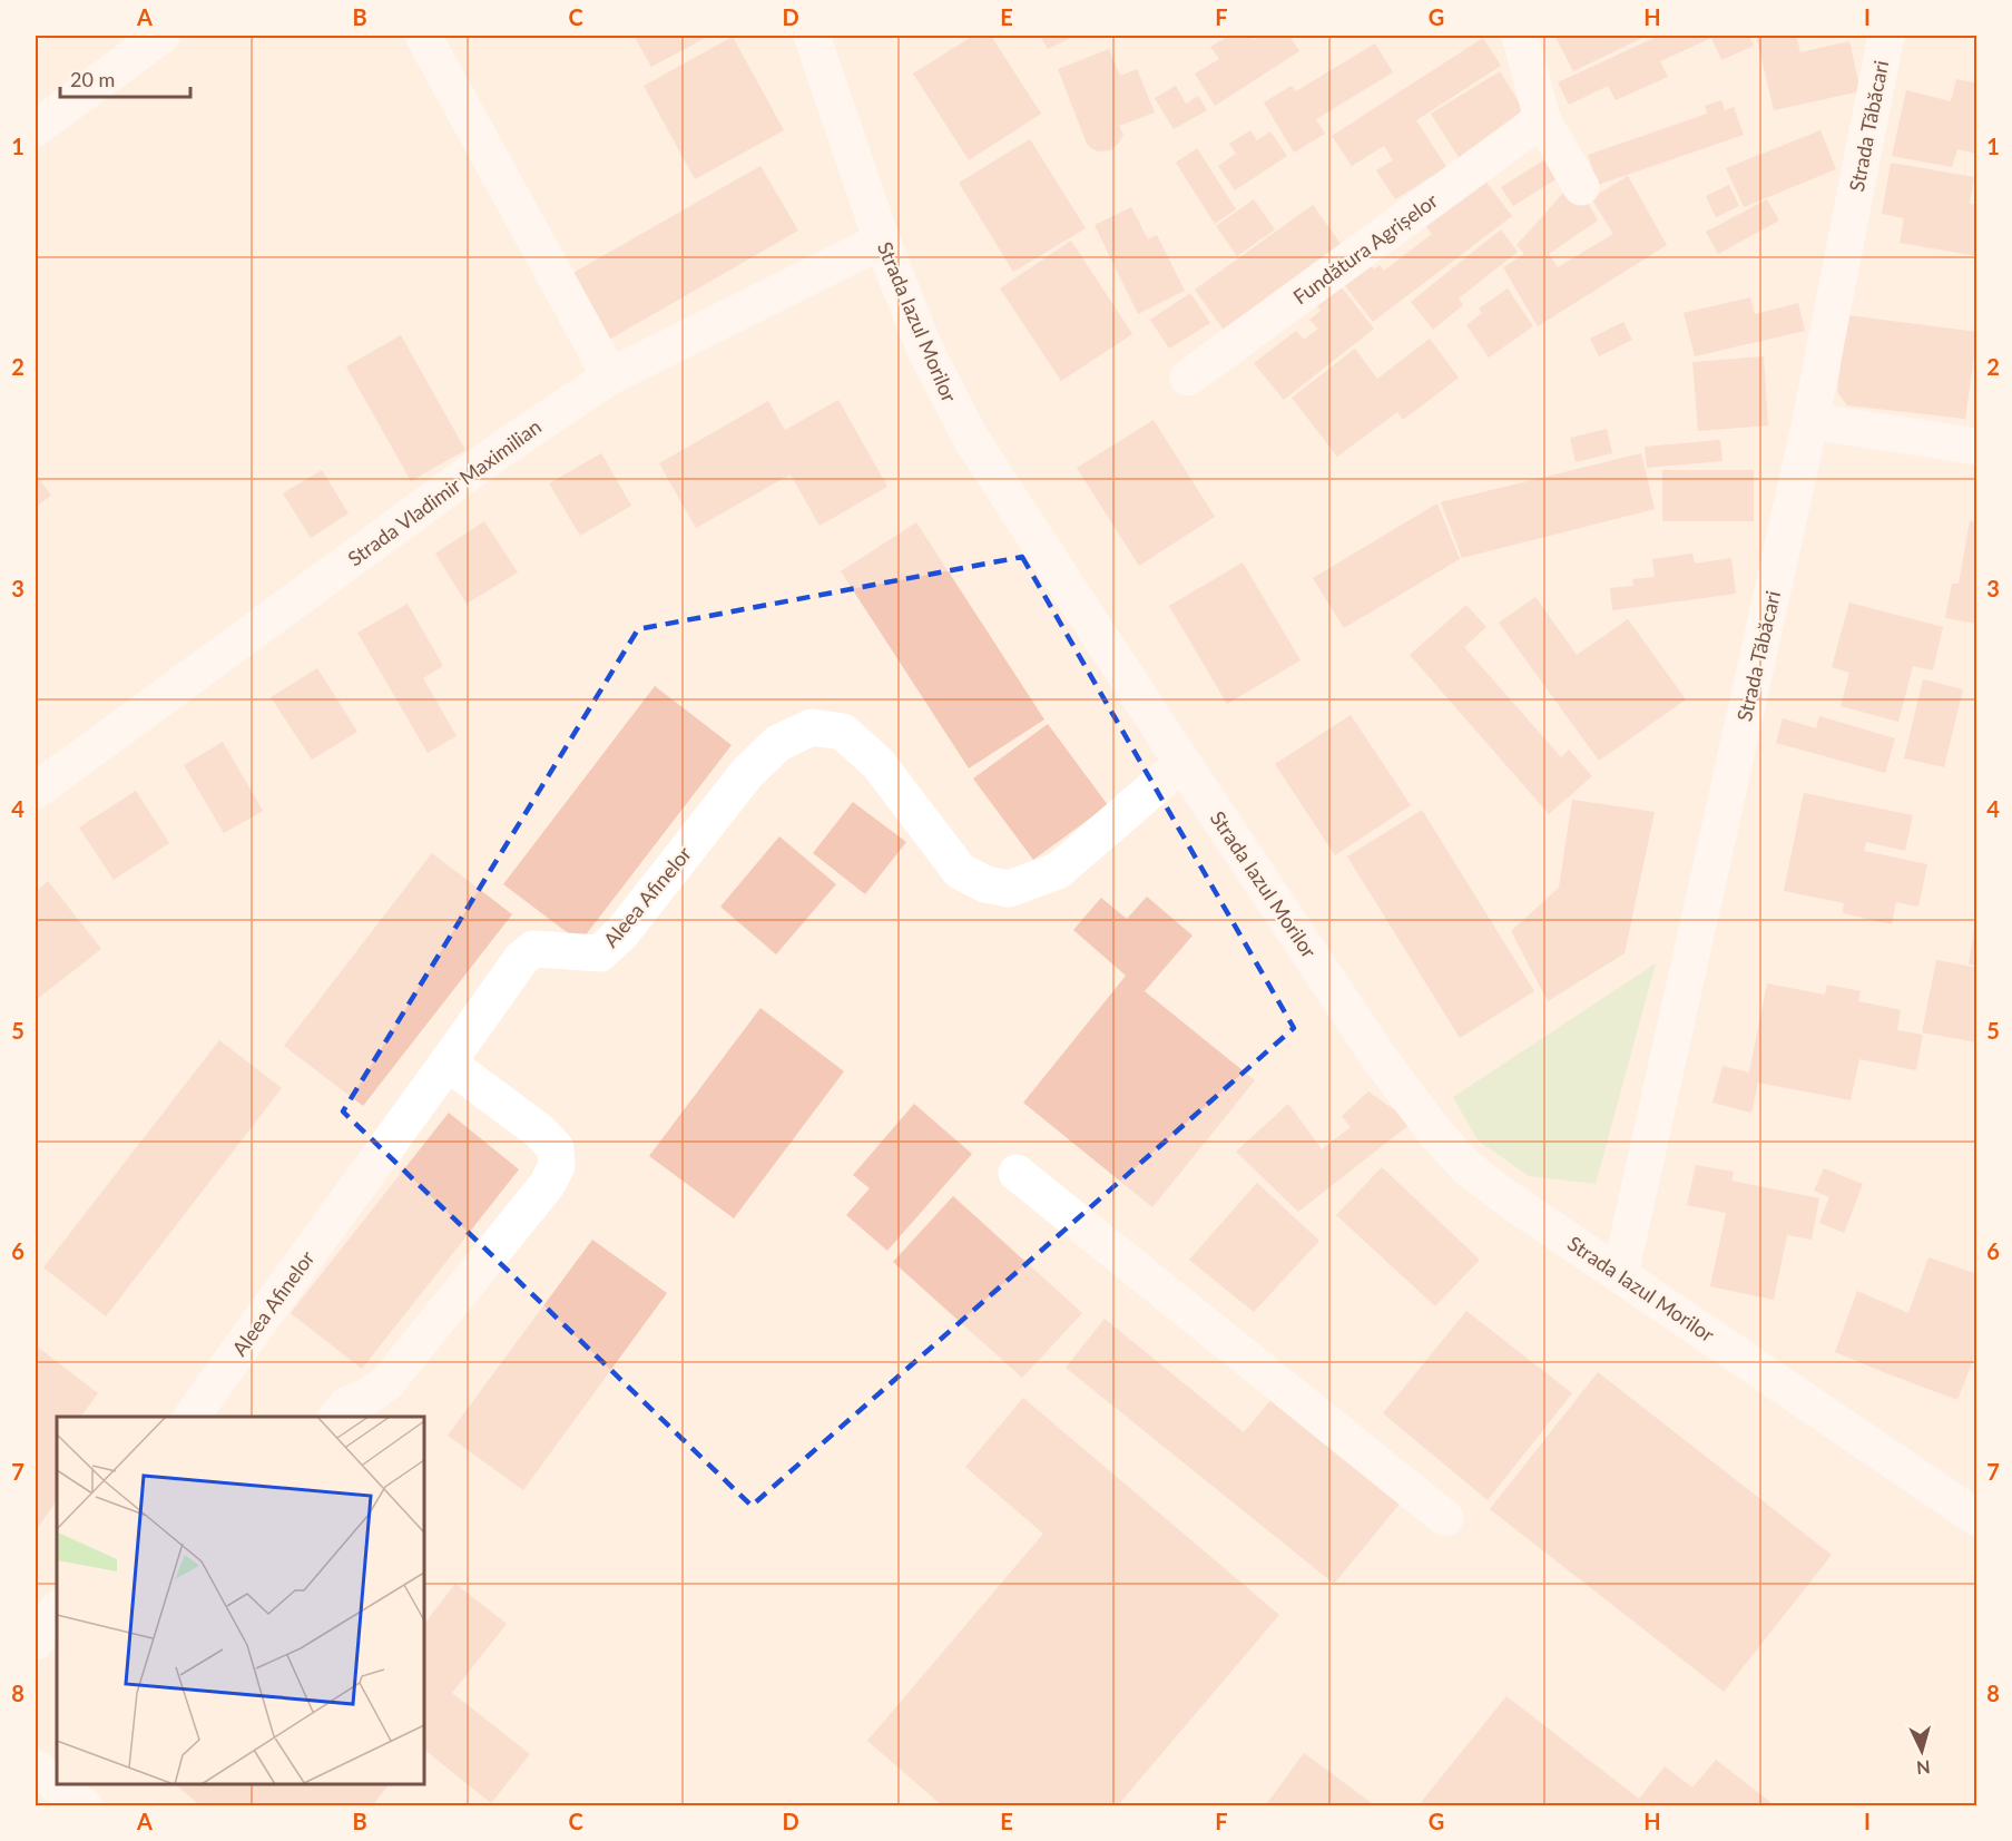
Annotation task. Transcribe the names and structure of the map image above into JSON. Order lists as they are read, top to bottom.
{
  "streets": {
    "street": [
      "Strada Tăbăcari",
      "Fundătura Agrișelor",
      "Strada Iazul Morilor",
      "Strada Vladimir Maximilian",
      "Aleea Afinelor"
    ]
  },
  "crossings": [
    ["Strada Tăbăcari", "Strada Iazul Morilor"],
    ["Strada Iazul Morilor", "Strada Vladimir Maximilian"],
    ["Strada Iazul Morilor", "Aleea Afinelor"]
  ],
  "scale_bar": "20 m",
  "north": "bottom",
  "grid": {
    "columns": [
      "A",
      "B",
      "C",
      "D",
      "E",
      "F",
      "G",
      "H",
      "I"
    ],
    "rows": [
      "1",
      "2",
      "3",
      "4",
      "5",
      "6",
      "7",
      "8"
    ]
  }
}
